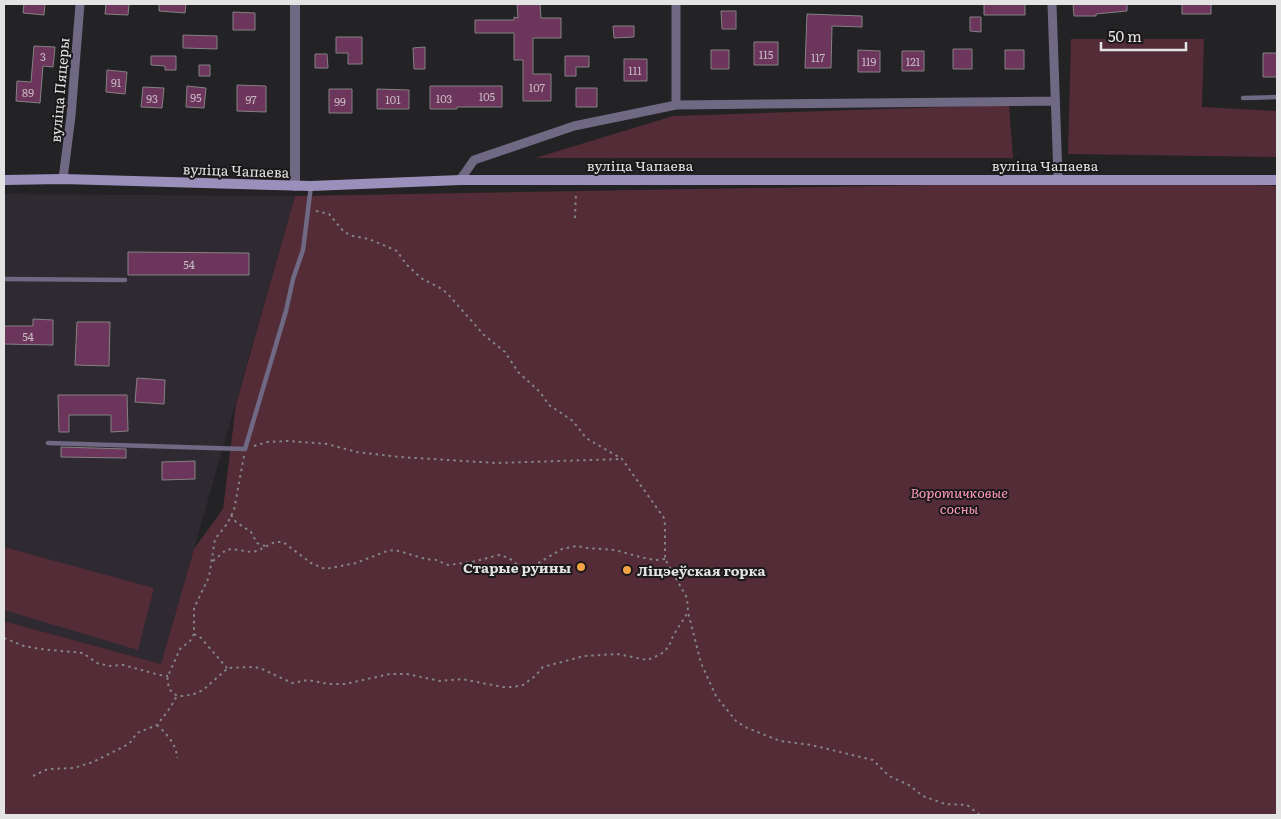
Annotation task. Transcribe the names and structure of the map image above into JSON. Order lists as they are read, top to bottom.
{
  "streets": {
    "main road": ["вуліца Чапаева"],
    "street": ["вуліца Пяцеры"]
  },
  "crossings": [
    ["вуліца Пяцеры", "вуліца Чапаева"]
  ],
  "parks": ["Воротичковые сосны"],
  "places": ["Старые руины", "Ліцэеўская горка"],
  "house_numbers": [
    "115",
    "3",
    "117",
    "119",
    "121",
    "111",
    "91",
    "107",
    "89",
    "105",
    "95",
    "93",
    "103",
    "97",
    "101",
    "99",
    "54",
    "54"
  ],
  "scale_bar": "50 m"
}
